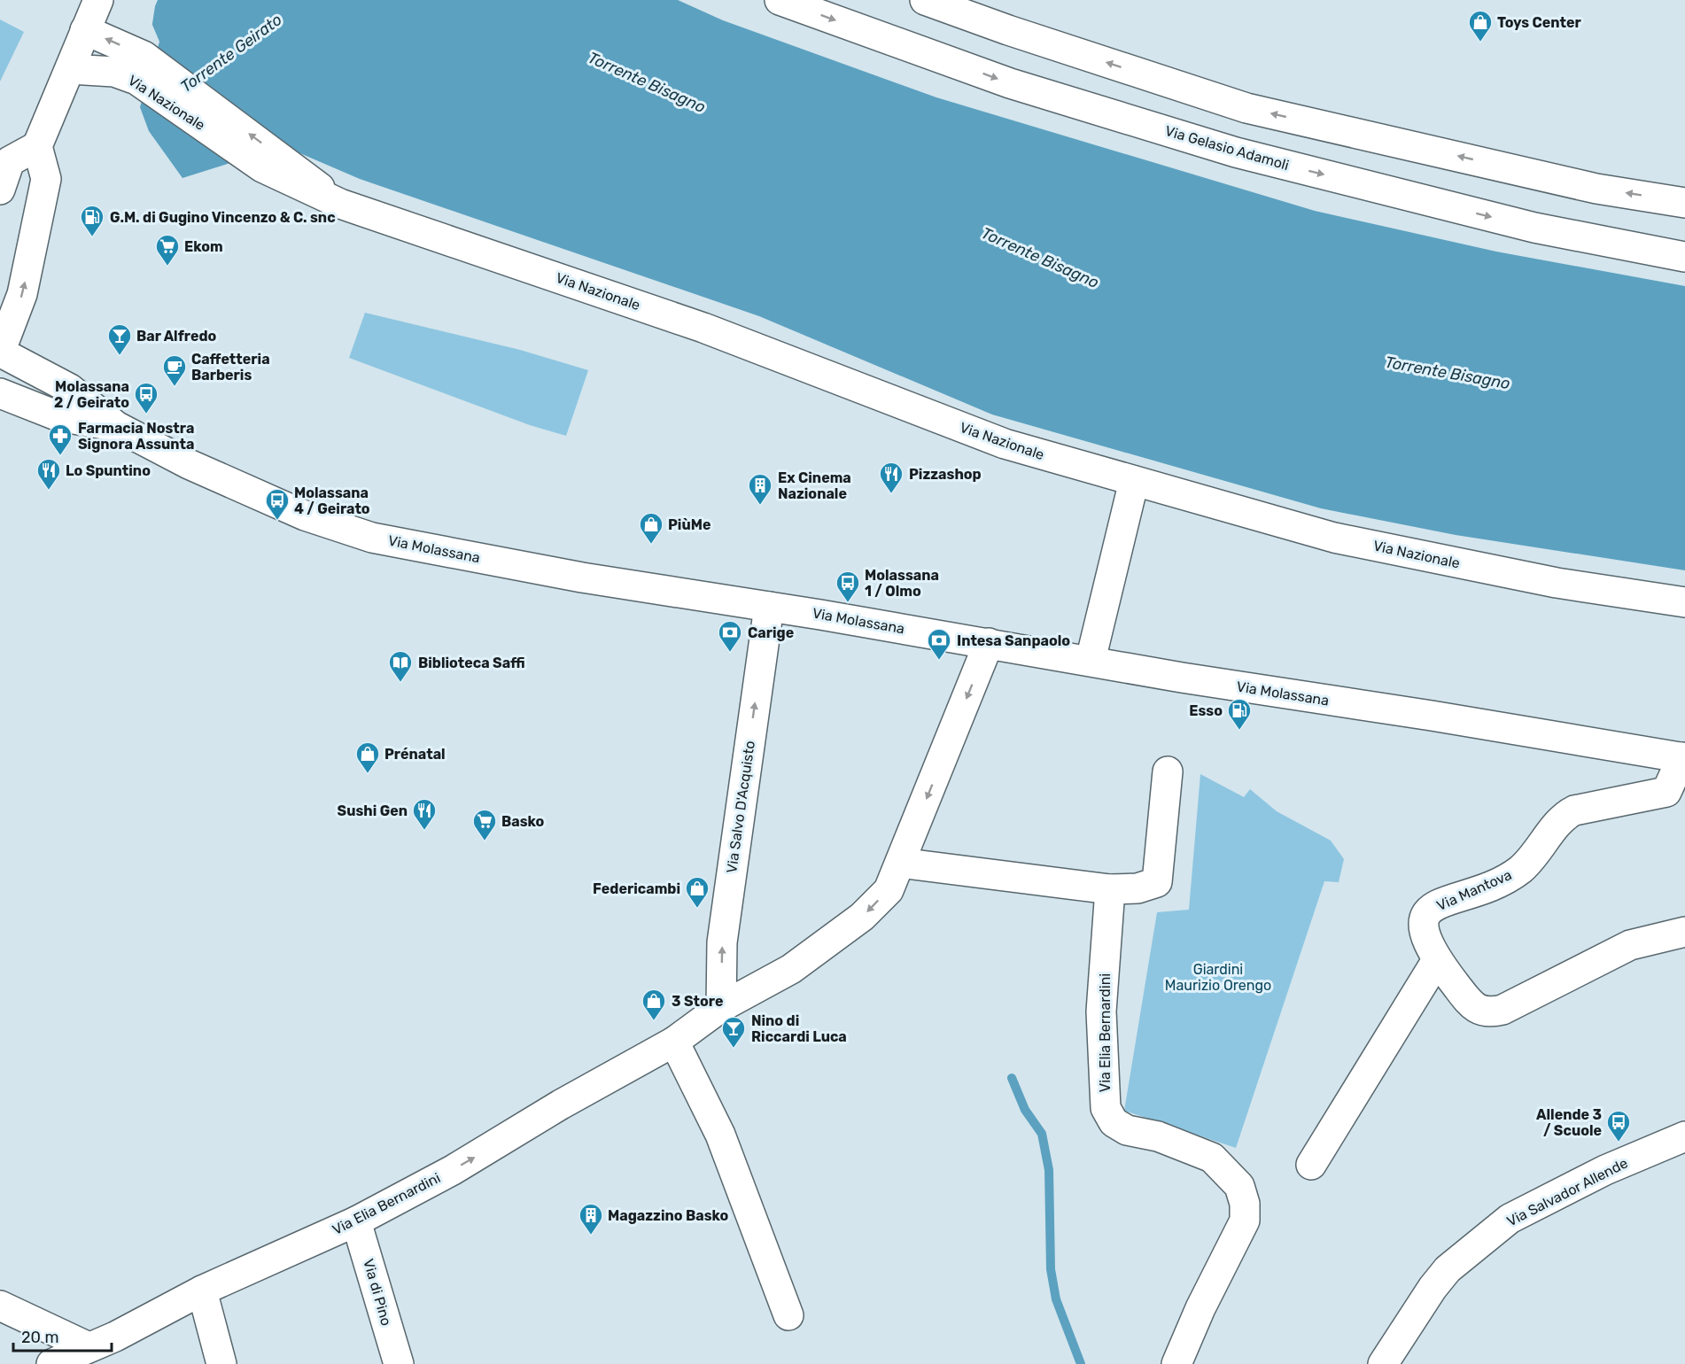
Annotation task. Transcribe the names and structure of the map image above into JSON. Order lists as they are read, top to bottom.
{
  "streets": {
    "main road": [
      "Via Nazionale",
      "Via Gelasio Adamoli",
      "Via Molassana",
      "Via Salvo D'Acquisto",
      "Via Mantova",
      "Via Elia Bernardini",
      "Via Salvador Allende",
      "Via di Pino"
    ]
  },
  "crossings": [
    ["Via Molassana", "Via Salvo D'Acquisto"],
    ["Via Molassana", "Via Mantova"],
    ["Via Molassana", "Via Elia Bernardini"],
    ["Via Salvo D'Acquisto", "Via Elia Bernardini"],
    ["Via Elia Bernardini", "Via di Pino"]
  ],
  "one_way": ["Via Salvo D'Acquisto"],
  "water": ["Torrente Geirato", "Torrente Bisagno"],
  "parks": ["Giardini Maurizio Orengo"],
  "places": {
    "shop": [
      "Toys Center",
      "PiùMe",
      "Prénatal",
      "Federicambi",
      "3 Store"
    ],
    "fuel station": ["G.M. di Gugino Vincenzo & C. snc", "Esso"],
    "supermarket": ["Ekom", "Basko"],
    "bar": ["Bar Alfredo", "Nino di Riccardi Luca"],
    "cafe": ["Caffetteria Barberis"],
    "bus stop": [
      "Molassana 2 / Geirato",
      "Molassana 4 / Geirato",
      "Molassana 1 / Olmo",
      "Allende 3 / Scuole"
    ],
    "pharmacy": ["Farmacia Nostra Signora Assunta"],
    "restaurant": ["Lo Spuntino", "Pizzashop", "Sushi Gen"],
    "building": ["Ex Cinema Nazionale", "Magazzino Basko"],
    "bank": ["Carige", "Intesa Sanpaolo"],
    "library": ["Biblioteca Saffi"]
  },
  "scale_bar": "20 m"
}
